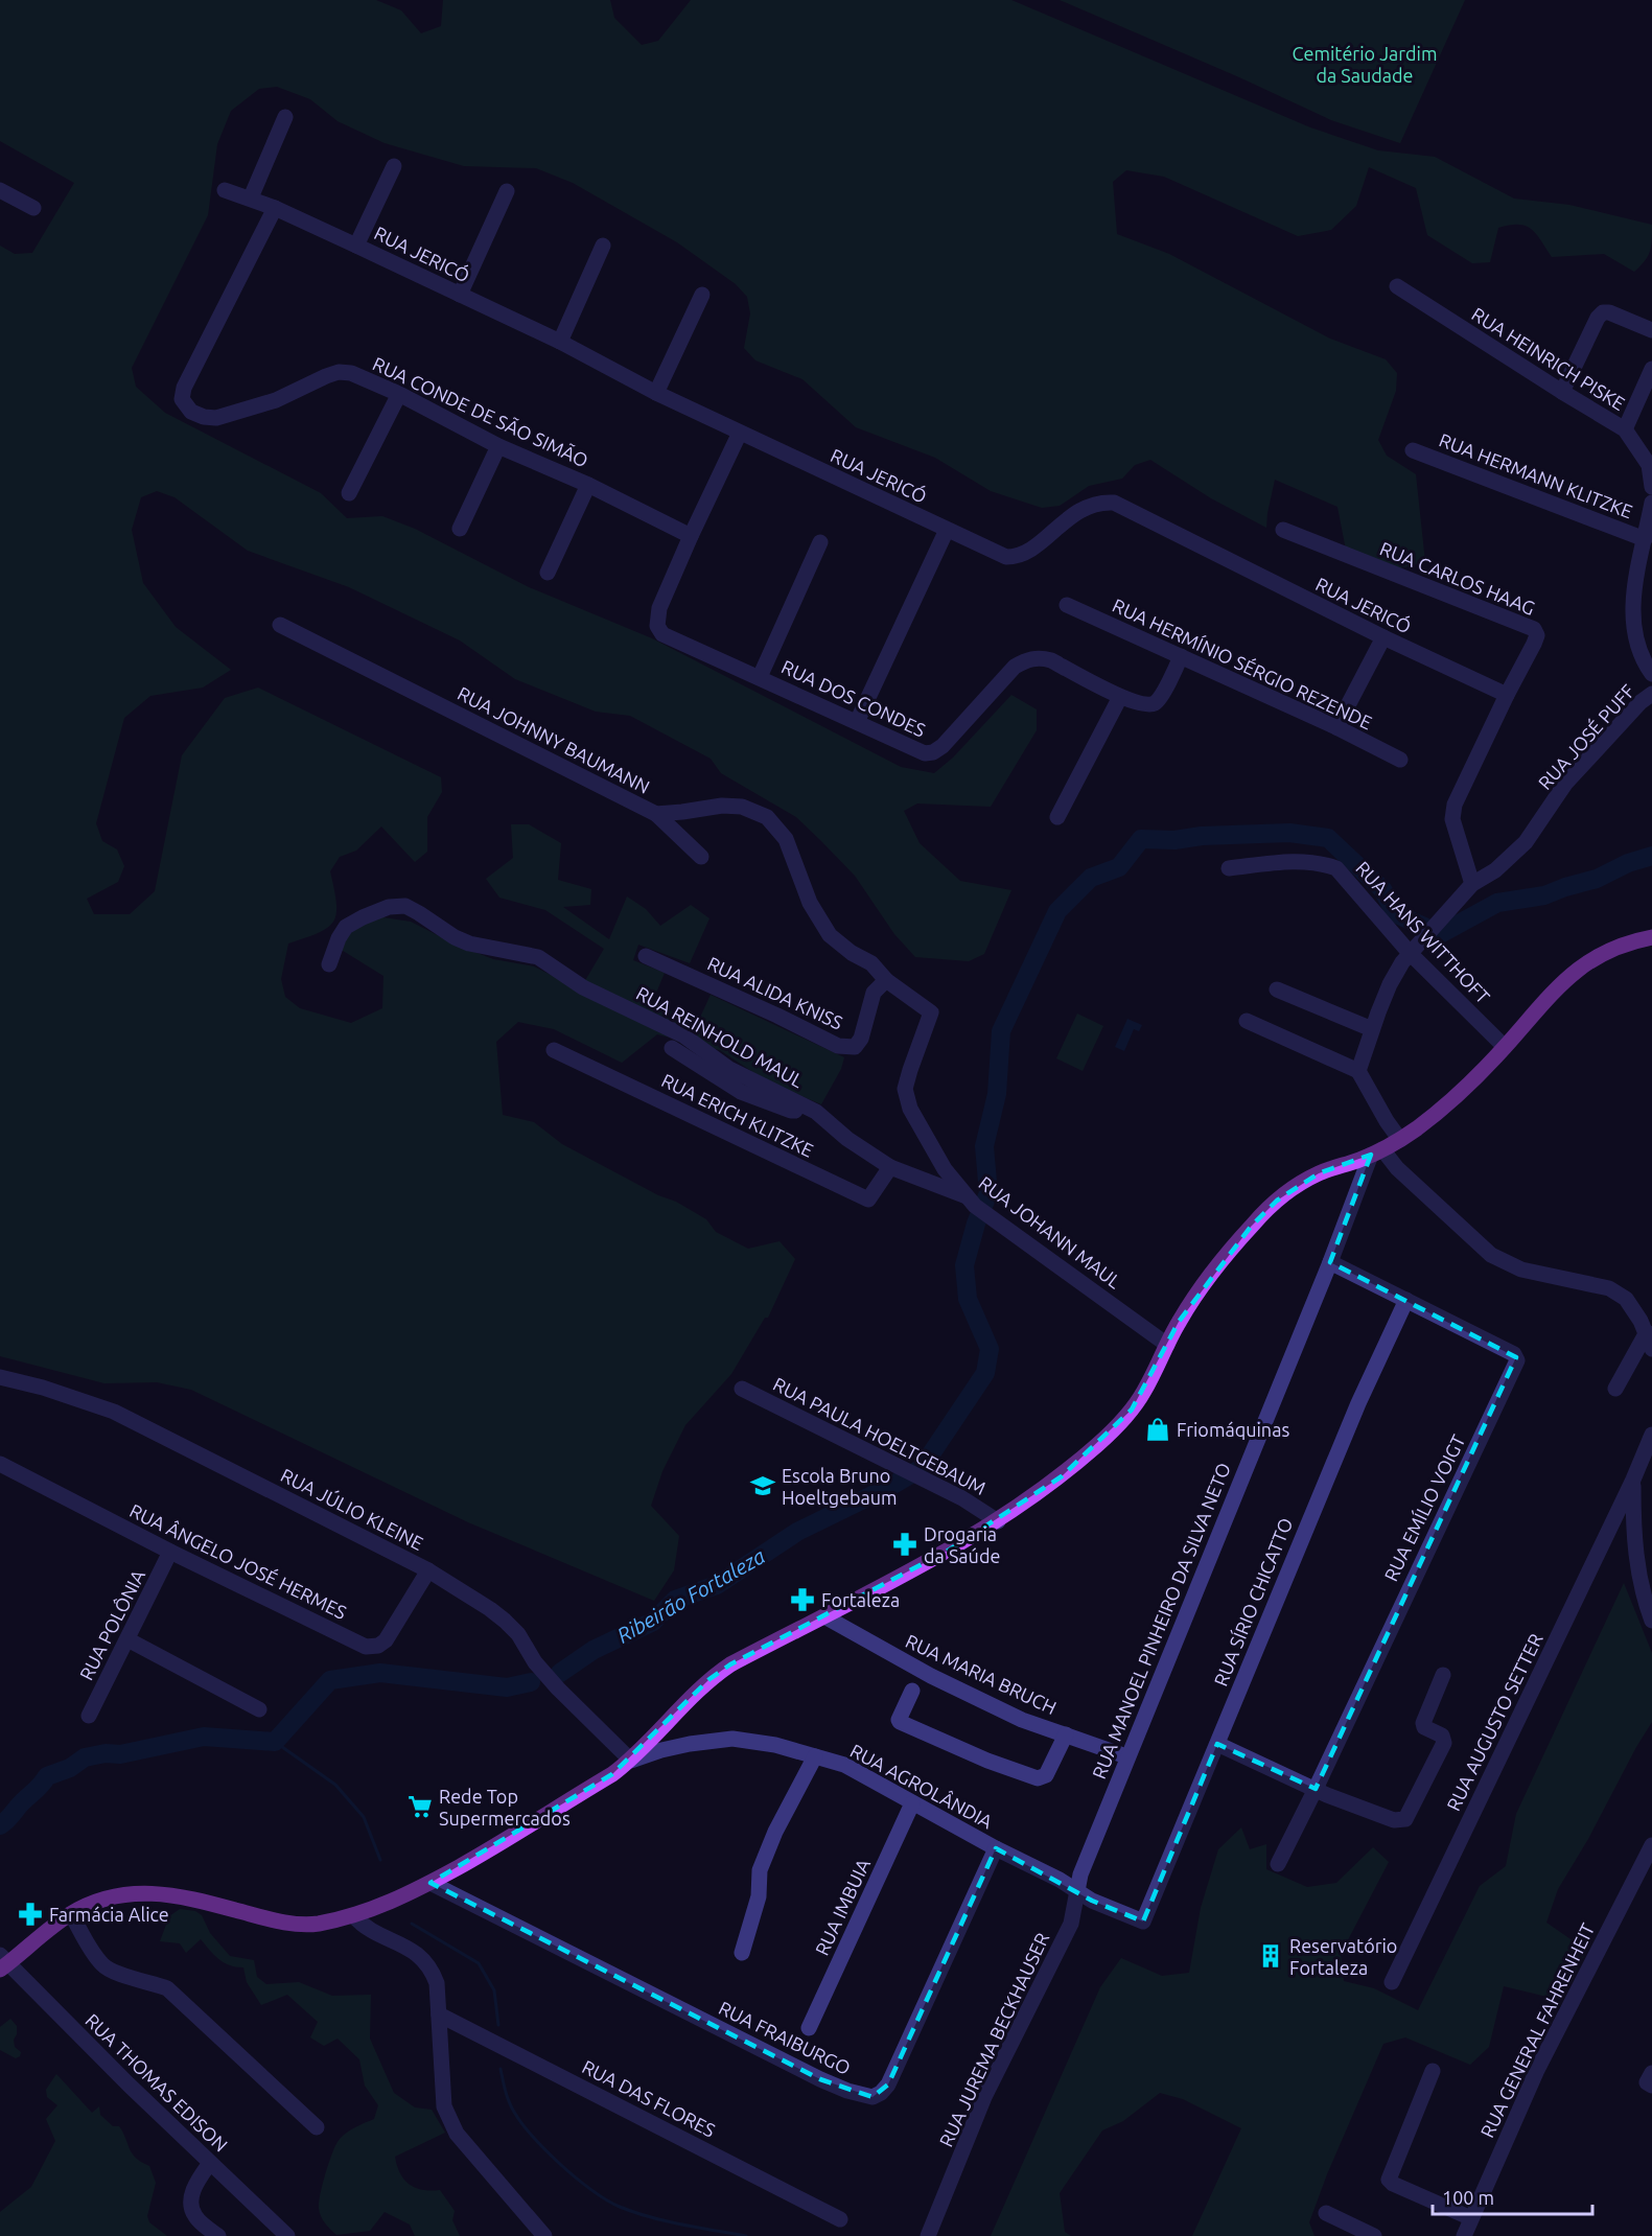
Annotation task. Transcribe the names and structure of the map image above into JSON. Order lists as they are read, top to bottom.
{
  "streets": {
    "street": [
      "RUA JERICÓ",
      "RUA HEINRICH PISKE",
      "RUA CONDE DE SÃO SIMÃO",
      "RUA HERMANN KLITZKE",
      "RUA CARLOS HAAG",
      "RUA HERMÍNIO SÉRGIO REZENDE",
      "RUA DOS CONDES",
      "RUA JOSÉ PUFF",
      "RUA JOHNNY BAUMANN",
      "RUA HANS WITTHOFT",
      "RUA ALIDA KNISS",
      "RUA REINHOLD MAUL",
      "RUA ERICH KLITZKE",
      "RUA JOHANN MAUL",
      "RUA PAULA HOELTGEBAUM",
      "RUA EMÍLIO VOIGT",
      "RUA JÚLIO KLEINE",
      "RUA ÂNGELO JOSÉ HERMES",
      "RUA SÍRIO CHICATTO",
      "RUA MANOEL PINHEIRO DA SILVA NETO",
      "RUA POLÔNIA",
      "RUA MARIA BRUCH",
      "RUA AUGUSTO SETTER",
      "RUA AGROLÂNDIA",
      "RUA IMBUIA",
      "RUA GENERAL FAHRENHEIT",
      "RUA FRAIBURGO",
      "RUA JUREMA BECKHAUSER",
      "RUA THOMAS EDISON",
      "RUA DAS FLORES"
    ]
  },
  "crossings": [
    ["RUA JERICÓ", "RUA CONDE DE SÃO SIMÃO"],
    ["RUA JERICÓ", "RUA CARLOS HAAG"],
    ["RUA JERICÓ", "RUA DOS CONDES"],
    ["RUA CONDE DE SÃO SIMÃO", "RUA DOS CONDES"],
    ["RUA CARLOS HAAG", "RUA JOSÉ PUFF"],
    ["RUA HERMÍNIO SÉRGIO REZENDE", "RUA DOS CONDES"],
    ["RUA JOSÉ PUFF", "RUA HANS WITTHOFT"],
    ["RUA JOHNNY BAUMANN", "RUA ALIDA KNISS"],
    ["RUA JOHNNY BAUMANN", "RUA JOHANN MAUL"],
    ["RUA ALIDA KNISS", "RUA JOHANN MAUL"],
    ["RUA REINHOLD MAUL", "RUA ERICH KLITZKE"],
    ["RUA REINHOLD MAUL", "RUA JOHANN MAUL"],
    ["RUA EMÍLIO VOIGT", "RUA SÍRIO CHICATTO"],
    ["RUA EMÍLIO VOIGT", "RUA MANOEL PINHEIRO DA SILVA NETO"],
    ["RUA JÚLIO KLEINE", "RUA ÂNGELO JOSÉ HERMES"],
    ["RUA JÚLIO KLEINE", "RUA AGROLÂNDIA"],
    ["RUA ÂNGELO JOSÉ HERMES", "RUA POLÔNIA"],
    ["RUA SÍRIO CHICATTO", "RUA AGROLÂNDIA"],
    ["RUA MANOEL PINHEIRO DA SILVA NETO", "RUA MARIA BRUCH"],
    ["RUA MANOEL PINHEIRO DA SILVA NETO", "RUA AGROLÂNDIA"],
    ["RUA MANOEL PINHEIRO DA SILVA NETO", "RUA JUREMA BECKHAUSER"],
    ["RUA AGROLÂNDIA", "RUA IMBUIA"],
    ["RUA AGROLÂNDIA", "RUA FRAIBURGO"],
    ["RUA AGROLÂNDIA", "RUA JUREMA BECKHAUSER"]
  ],
  "water": ["Ribeirão Fortaleza"],
  "parks": ["Cemitério Jardim da Saudade"],
  "places": {
    "shop": ["Friomáquinas"],
    "school or university": ["Escola Bruno Hoeltgebaum"],
    "pharmacy": ["Drogaria da Saúde", "Fortaleza", "Farmácia Alice"],
    "supermarket": ["Rede Top Supermercados"],
    "building": ["Reservatório Fortaleza"]
  },
  "scale_bar": "100 m"
}
